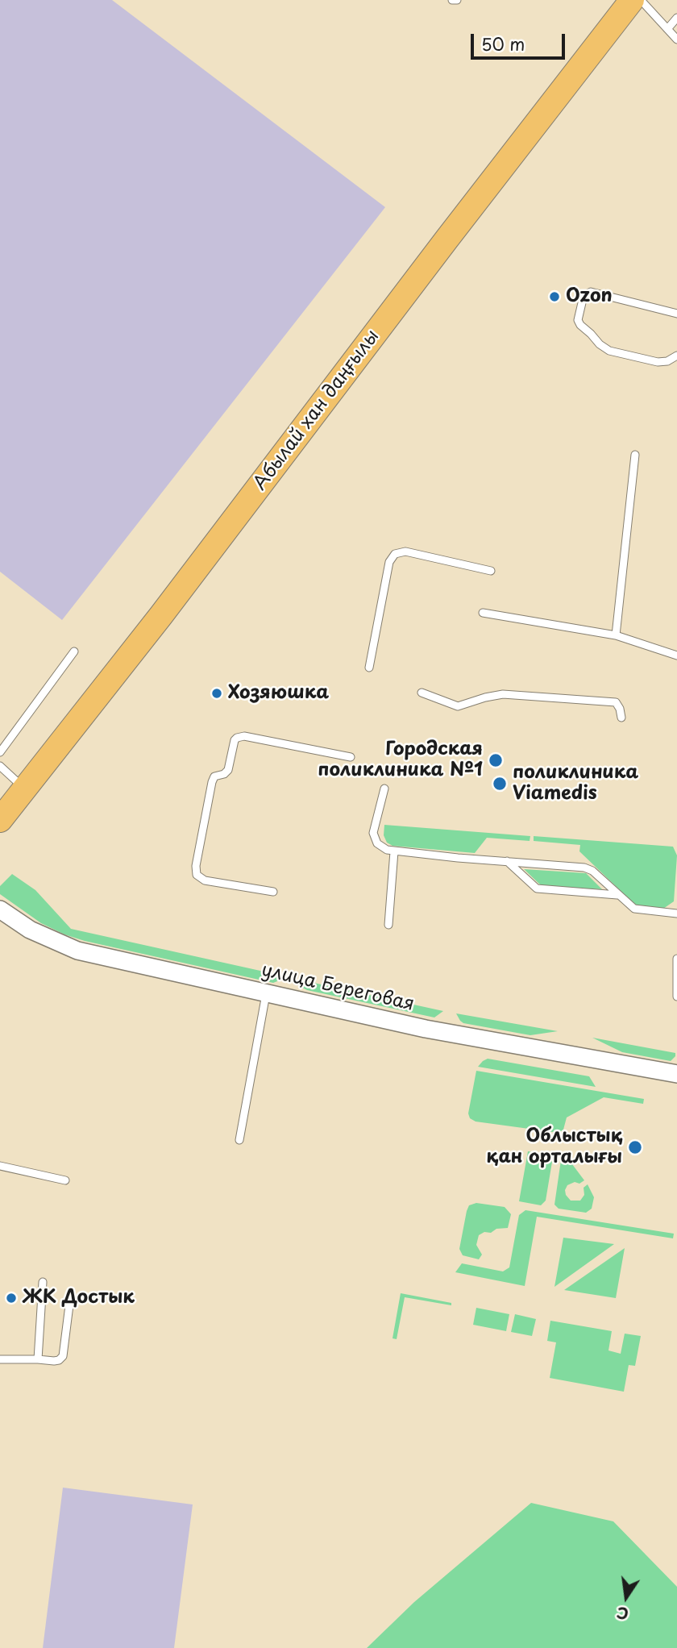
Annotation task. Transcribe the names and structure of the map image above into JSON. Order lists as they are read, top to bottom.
{
  "streets": {
    "highway": ["Абылай хан даңғылы"],
    "street": ["улица Береговая"]
  },
  "places": [
    "Ozon",
    "Хозяюшка",
    "Городская поликлиника №1",
    "поликлиника Viamedis",
    "Облыстық қан орталығы",
    "ЖК Достык"
  ],
  "scale_bar": "50 m",
  "north": "bottom"
}
